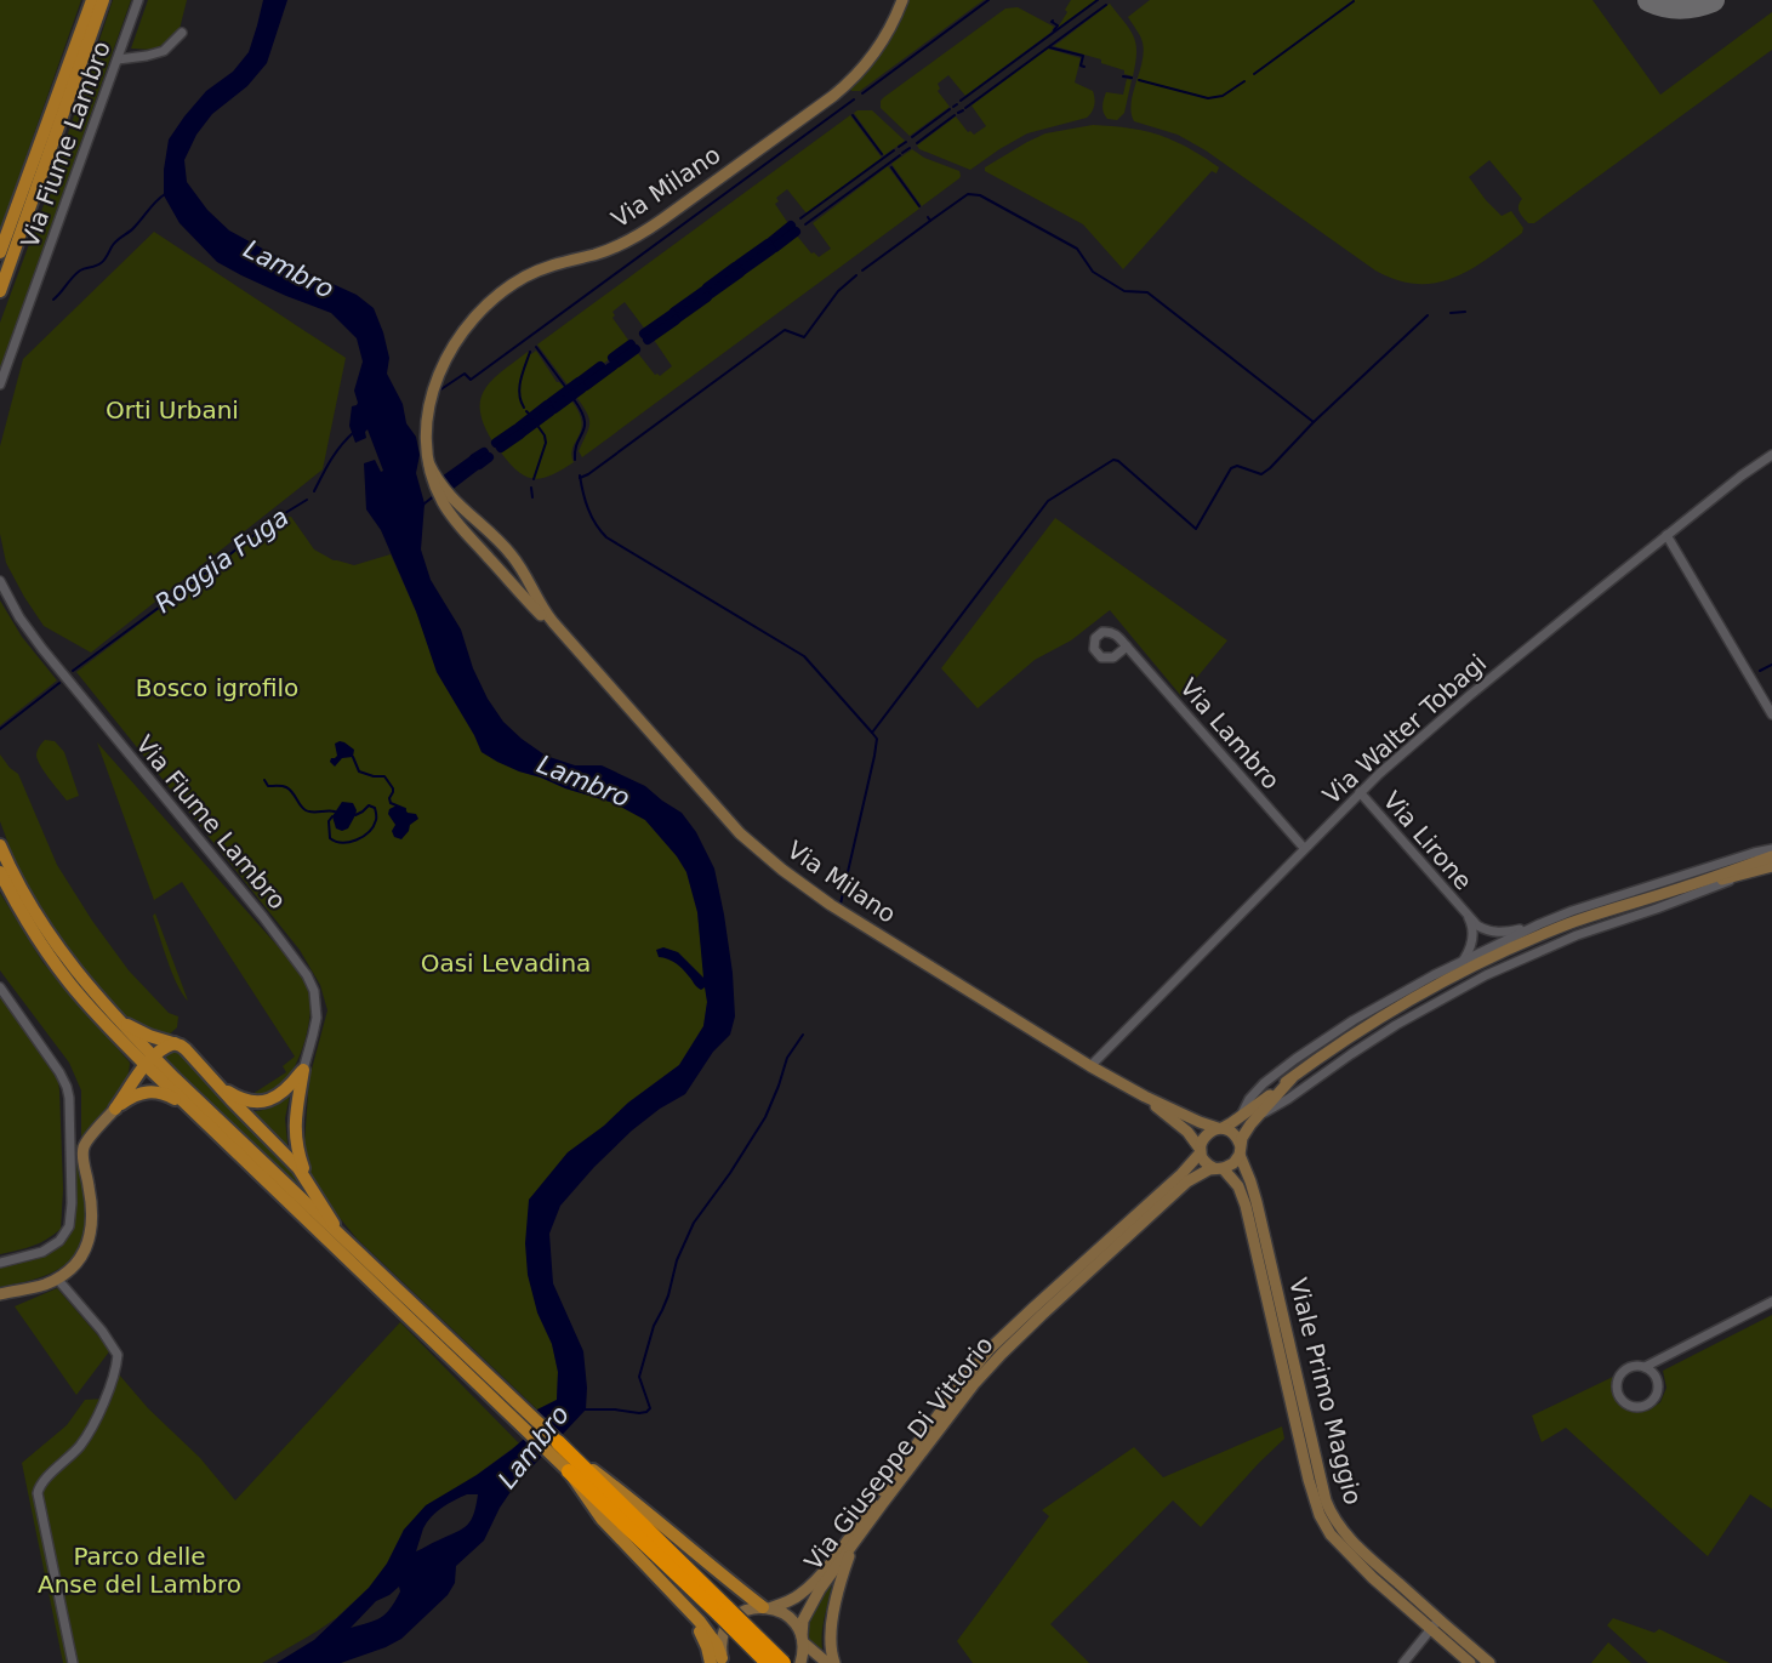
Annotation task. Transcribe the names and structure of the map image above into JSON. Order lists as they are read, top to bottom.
{
  "streets": {
    "street": [
      "Via Fiume Lambro",
      "Via Milano",
      "Via Walter Tobagi",
      "Via Lambro",
      "Via Lirone",
      "Viale Primo Maggio",
      "Via Giuseppe Di Vittorio"
    ]
  },
  "crossings": [
    ["Via Milano", "Via Walter Tobagi"],
    ["Via Milano", "Viale Primo Maggio"],
    ["Via Milano", "Via Giuseppe Di Vittorio"],
    ["Via Walter Tobagi", "Via Lambro"],
    ["Via Walter Tobagi", "Via Lirone"],
    ["Via Lirone", "Via Giuseppe Di Vittorio"],
    ["Viale Primo Maggio", "Via Giuseppe Di Vittorio"]
  ],
  "water": ["Lambro", "Roggia Fuga"],
  "parks": [
    "Orti Urbani",
    "Bosco igrofilo",
    "Oasi Levadina",
    "Parco delle Anse del Lambro"
  ]
}
